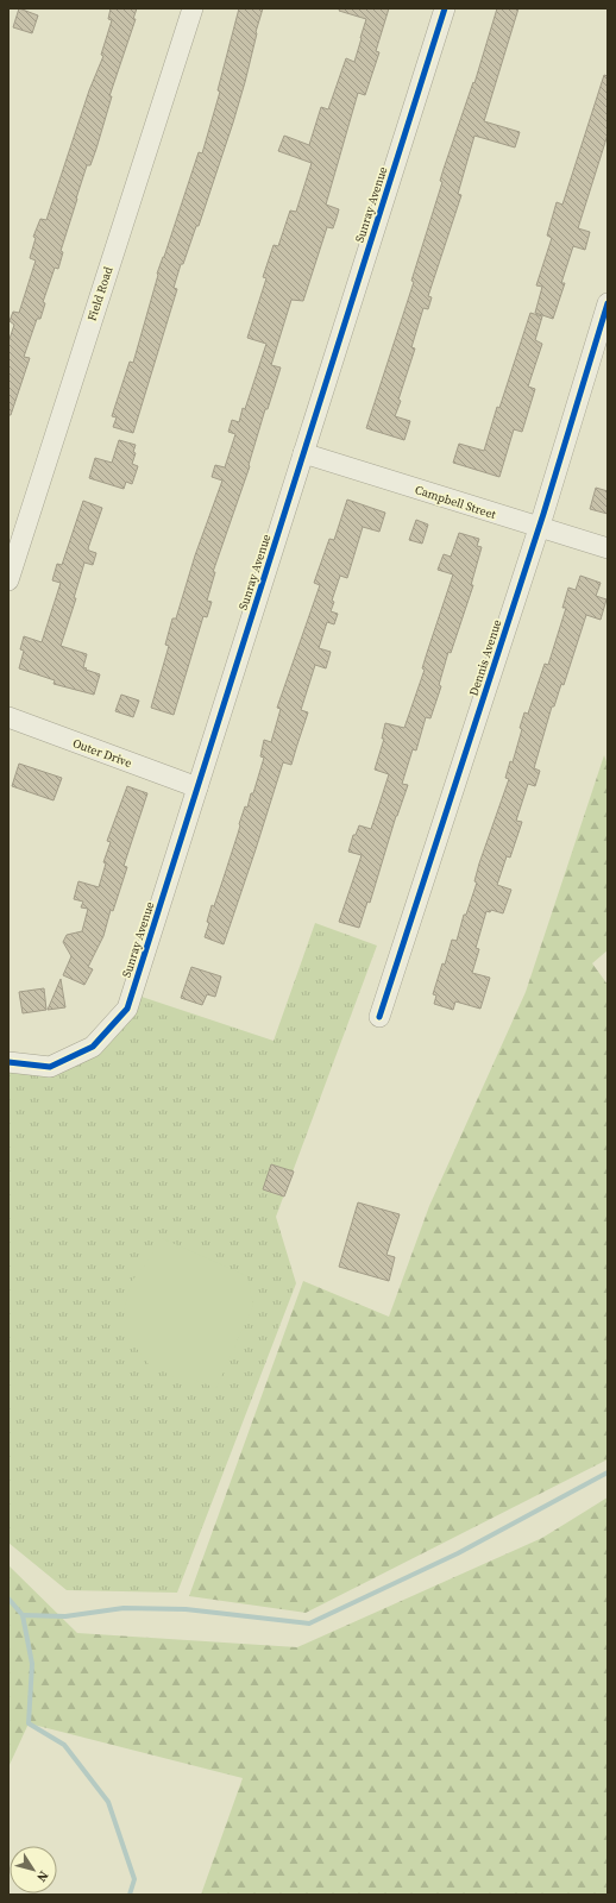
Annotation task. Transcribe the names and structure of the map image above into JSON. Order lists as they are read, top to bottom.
{
  "streets": {
    "street": [
      "Sunray Avenue",
      "Field Road",
      "Campbell Street",
      "Dennis Avenue",
      "Outer Drive"
    ]
  },
  "crossings": [
    ["Sunray Avenue", "Campbell Street"],
    ["Sunray Avenue", "Outer Drive"],
    ["Campbell Street", "Dennis Avenue"]
  ],
  "north": "bottom right"
}
